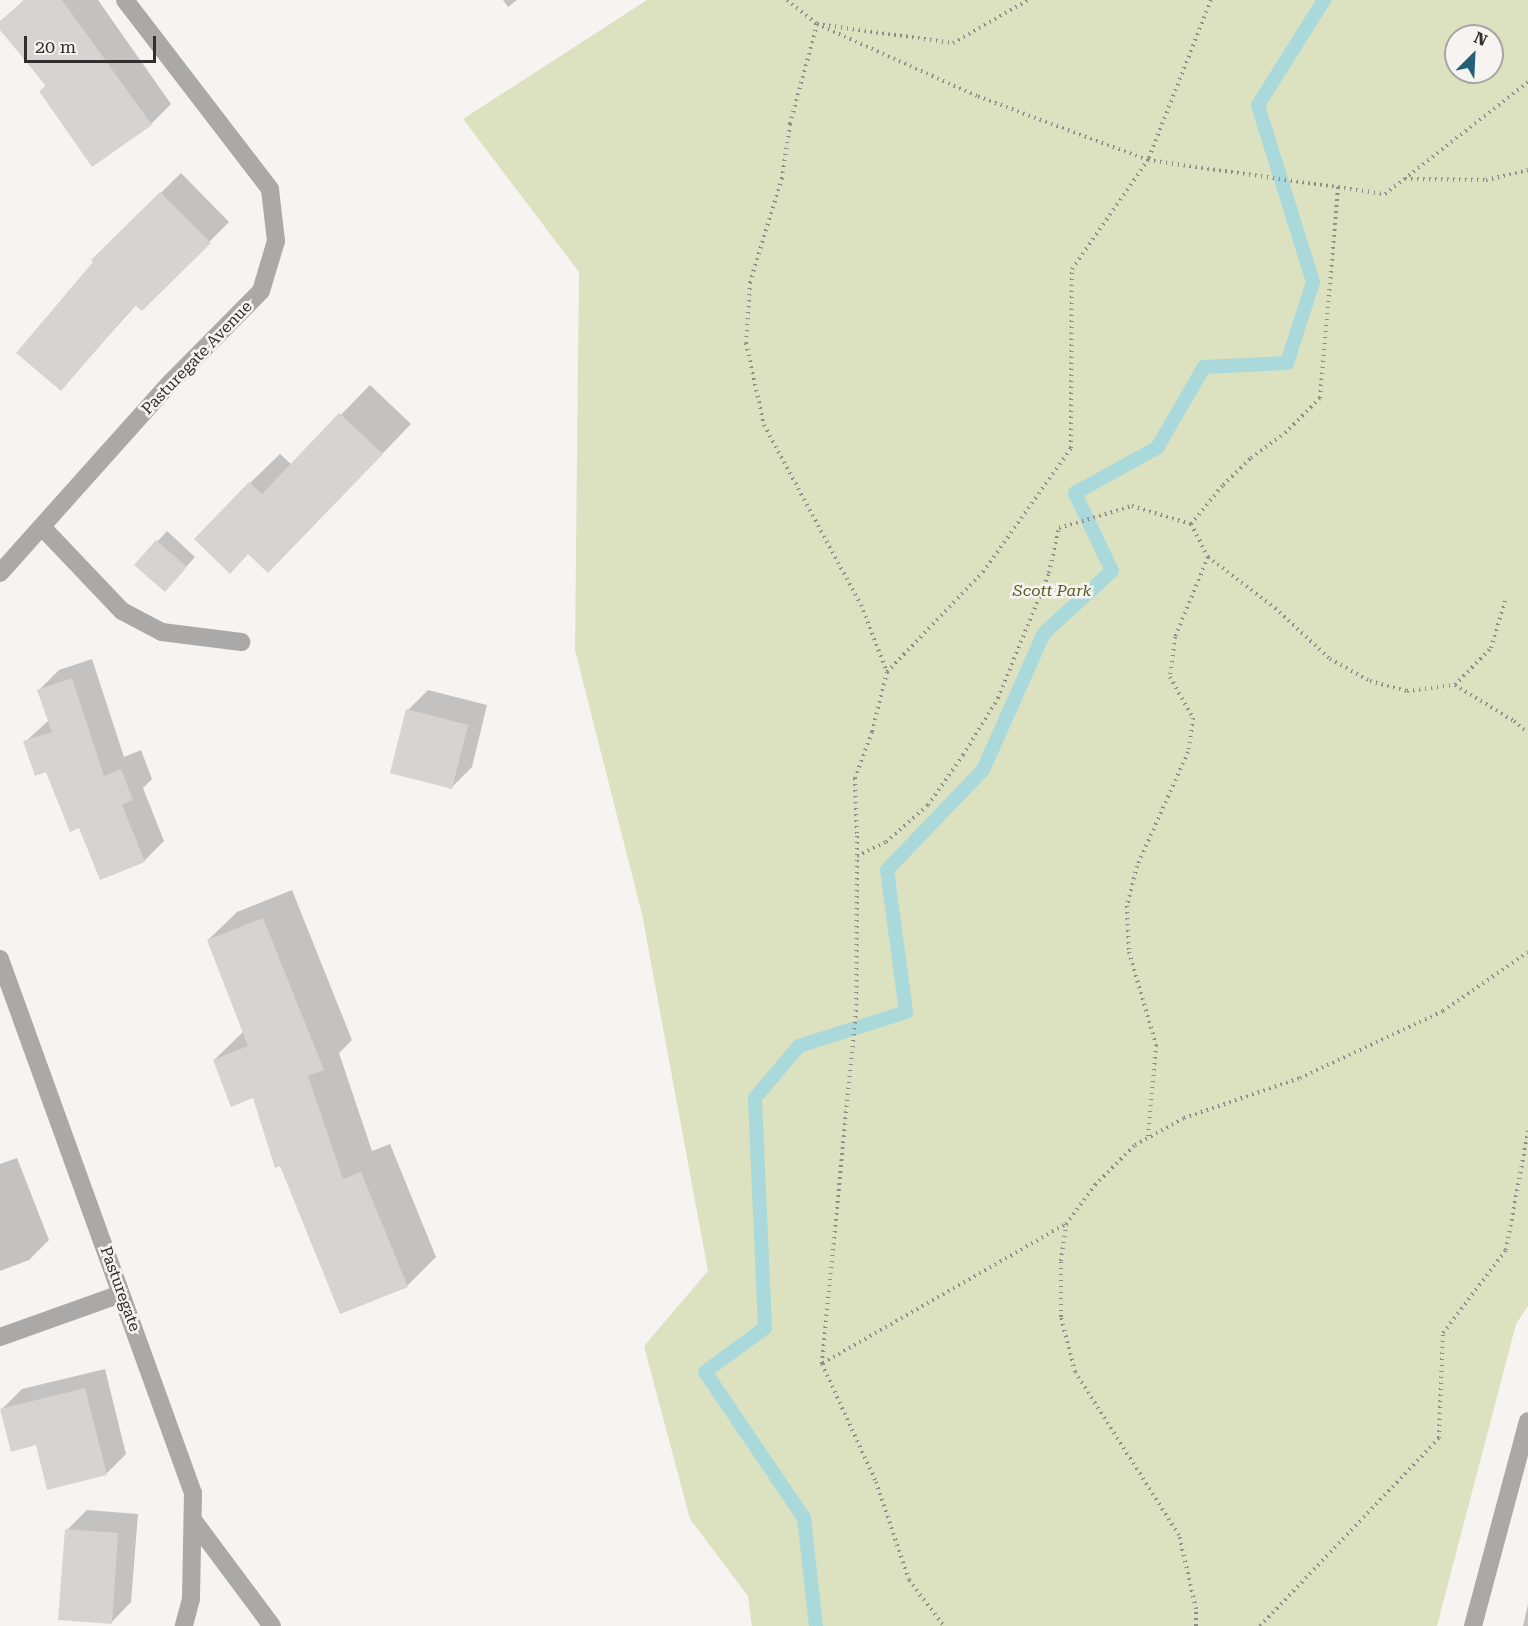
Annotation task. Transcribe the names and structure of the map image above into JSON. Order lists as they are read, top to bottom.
{
  "streets": {
    "street": ["Pasturegate Avenue", "Pasturegate"]
  },
  "parks": ["Scott Park"],
  "scale_bar": "20 m",
  "north": "top right"
}
